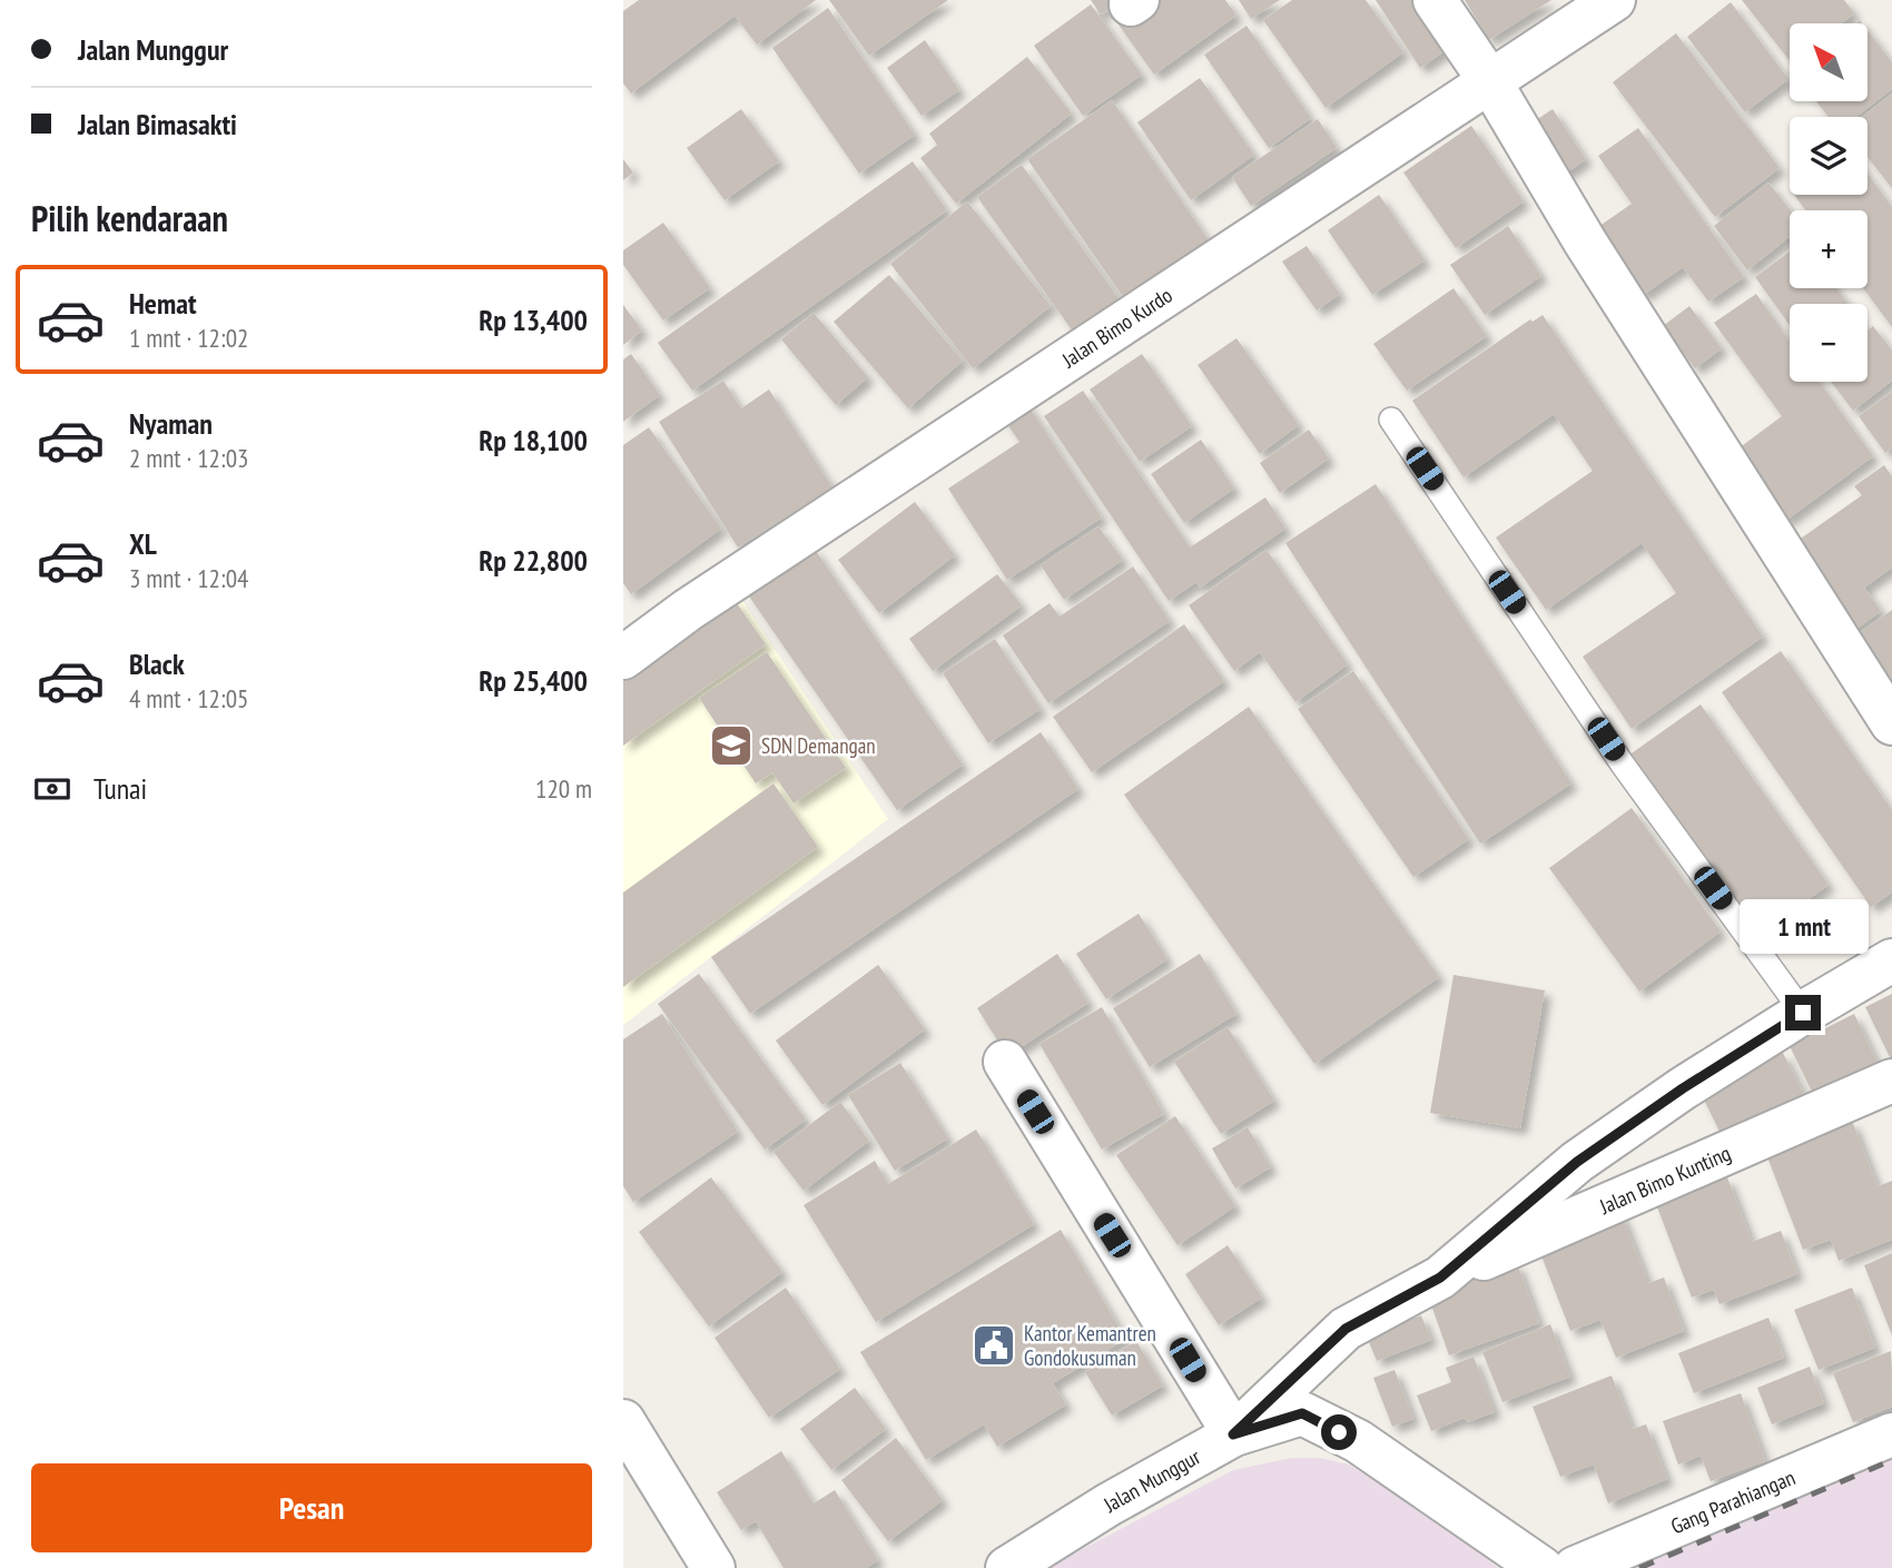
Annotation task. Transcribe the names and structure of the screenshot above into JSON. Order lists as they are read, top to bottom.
{
  "streets": {
    "street": [
      "Jalan Bimo Kurdo",
      "Jalan Bimo Kunting",
      "Jalan Munggur",
      "Gang Parahiangan"
    ]
  },
  "places": {
    "school or university": ["SDN Demangan"],
    "public building": ["Kantor Kemantren Gondokusuman"]
  },
  "north": "top left",
  "page": {
    "banner": ["Jalan Munggur", "Jalan Bimasakti"],
    "map_buttons": ["+", "−"],
    "heading": "Pilih kendaraan",
    "list": [
      {
        "name": "Hemat",
        "note": "1 mnt · 12:02",
        "value": "Rp 13,400"
      },
      {
        "name": "Nyaman",
        "note": "2 mnt · 12:03",
        "value": "Rp 18,100"
      },
      {
        "name": "XL",
        "note": "3 mnt · 12:04",
        "value": "Rp 22,800"
      },
      {
        "name": "Black",
        "note": "4 mnt · 12:05",
        "value": "Rp 25,400"
      }
    ],
    "pay": ["Tunai", "120 m"],
    "bubble": "1 mnt",
    "buttons": "Pesan"
  }
}
